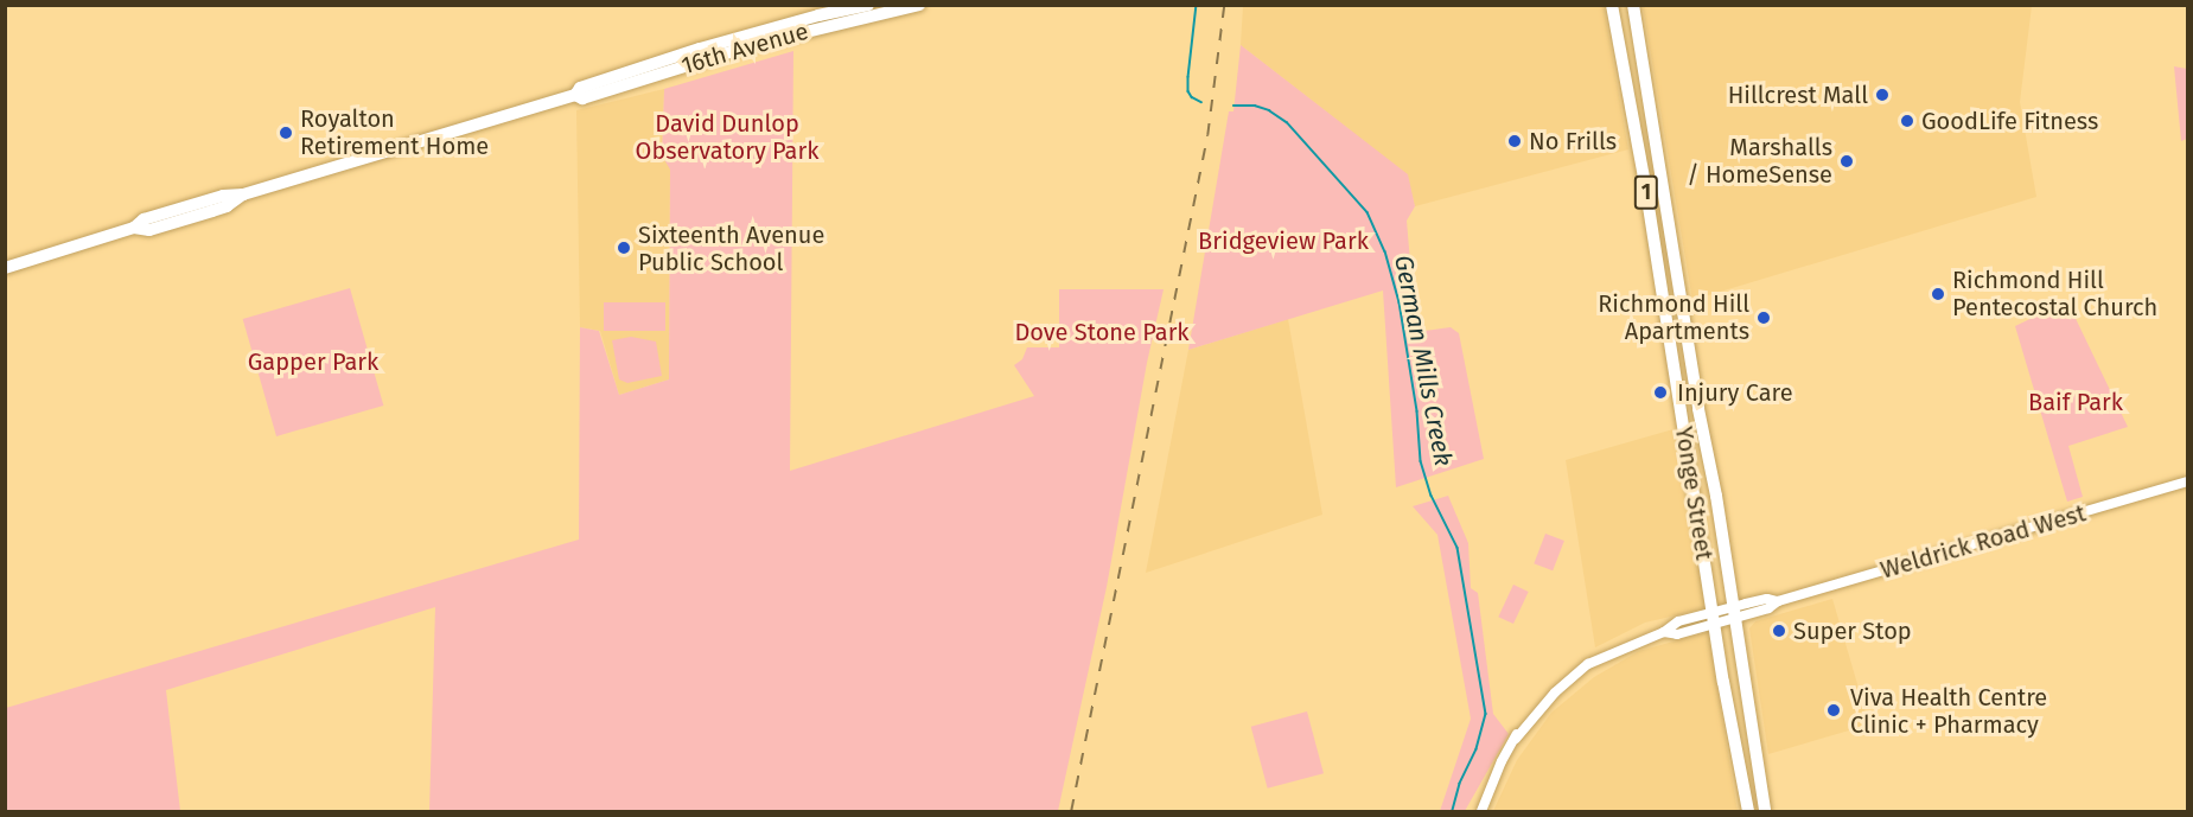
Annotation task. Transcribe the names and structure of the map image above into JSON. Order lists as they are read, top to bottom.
{
  "streets": {
    "main road": ["16th Avenue", "1", "Yonge Street"],
    "street": ["Weldrick Road West"]
  },
  "crossings": [
    ["Yonge Street", "Weldrick Road West"]
  ],
  "water": ["German Mills Creek"],
  "parks": [
    "David Dunlop Observatory Park",
    "Bridgeview Park",
    "Dove Stone Park",
    "Gapper Park",
    "Baif Park"
  ],
  "places": [
    "Hillcrest Mall",
    "GoodLife Fitness",
    "Royalton Retirement Home",
    "No Frills",
    "Marshalls / HomeSense",
    "Sixteenth Avenue Public School",
    "Richmond Hill Pentecostal Church",
    "Richmond Hill Apartments",
    "Injury Care",
    "Super Stop",
    "Viva Health Centre Clinic + Pharmacy"
  ]
}
